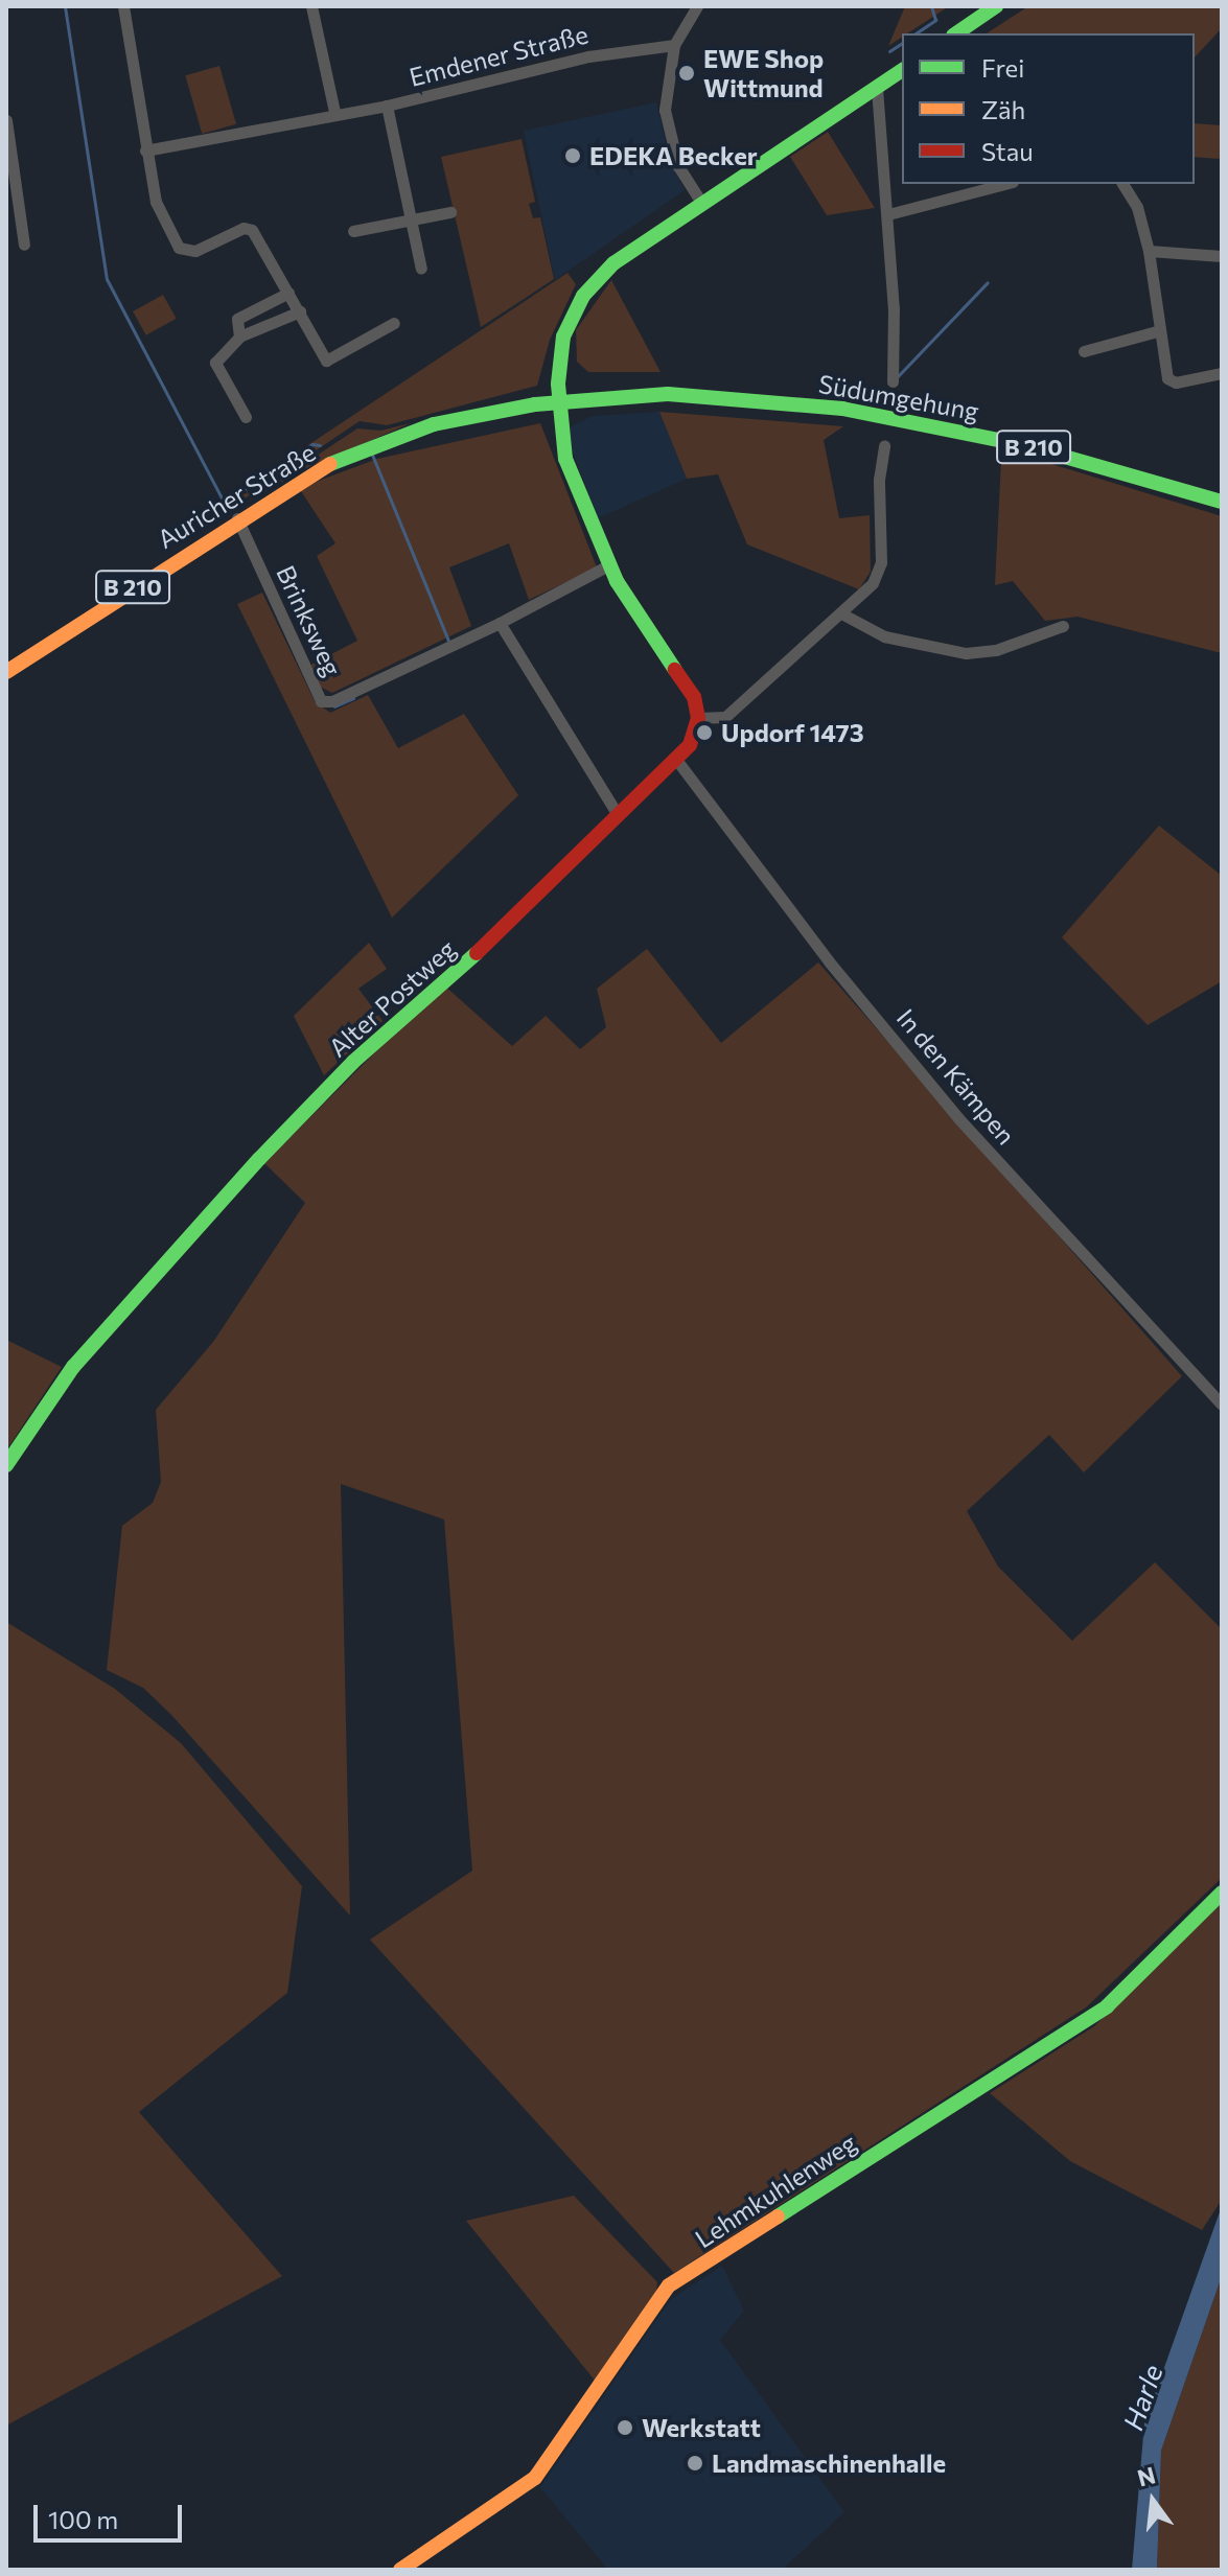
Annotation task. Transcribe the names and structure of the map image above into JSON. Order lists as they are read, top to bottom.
{
  "streets": {
    "street": [
      "Emdener Straße",
      "Südumgehung",
      "B 210",
      "Auricher Straße",
      "Brinksweg",
      "Alter Postweg",
      "In den Kämpen",
      "Lehmkuhlenweg"
    ]
  },
  "crossings": [
    ["Südumgehung", "Auricher Straße"],
    ["Auricher Straße", "Brinksweg"],
    ["Alter Postweg", "In den Kämpen"]
  ],
  "water": ["Harle"],
  "places": [
    "EWE Shop Wittmund",
    "EDEKA Becker",
    "Updorf 1473",
    "Werkstatt",
    "Landmaschinenhalle"
  ],
  "legend": ["Frei", "Zäh", "Stau"],
  "scale_bar": "100 m",
  "north": "top"
}
